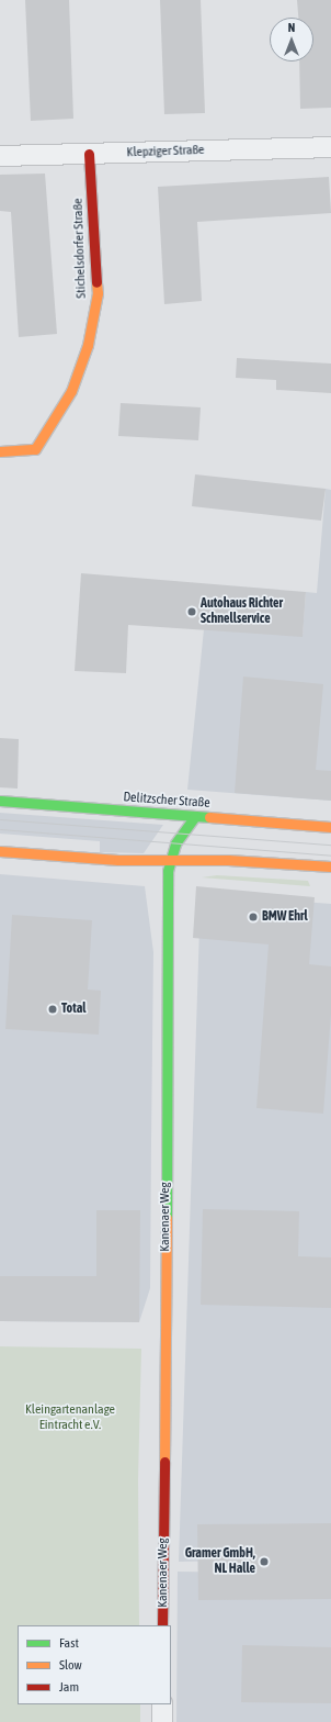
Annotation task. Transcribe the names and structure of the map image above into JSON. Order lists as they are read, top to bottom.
{
  "streets": {
    "street": [
      "Klepziger Straße",
      "Stichelsdorfer Straße",
      "Delitzscher Straße",
      "Kanenaer Weg"
    ]
  },
  "crossings": [
    ["Klepziger Straße", "Stichelsdorfer Straße"],
    ["Delitzscher Straße", "Kanenaer Weg"]
  ],
  "parks": ["Kleingartenanlage Eintracht e.V."],
  "places": [
    "Autohaus Richter Schnellservice",
    "BMW Ehrl",
    "Total",
    "Gramer GmbH, NL Halle"
  ],
  "legend": ["Fast", "Slow", "Jam"],
  "north": "top"
}
